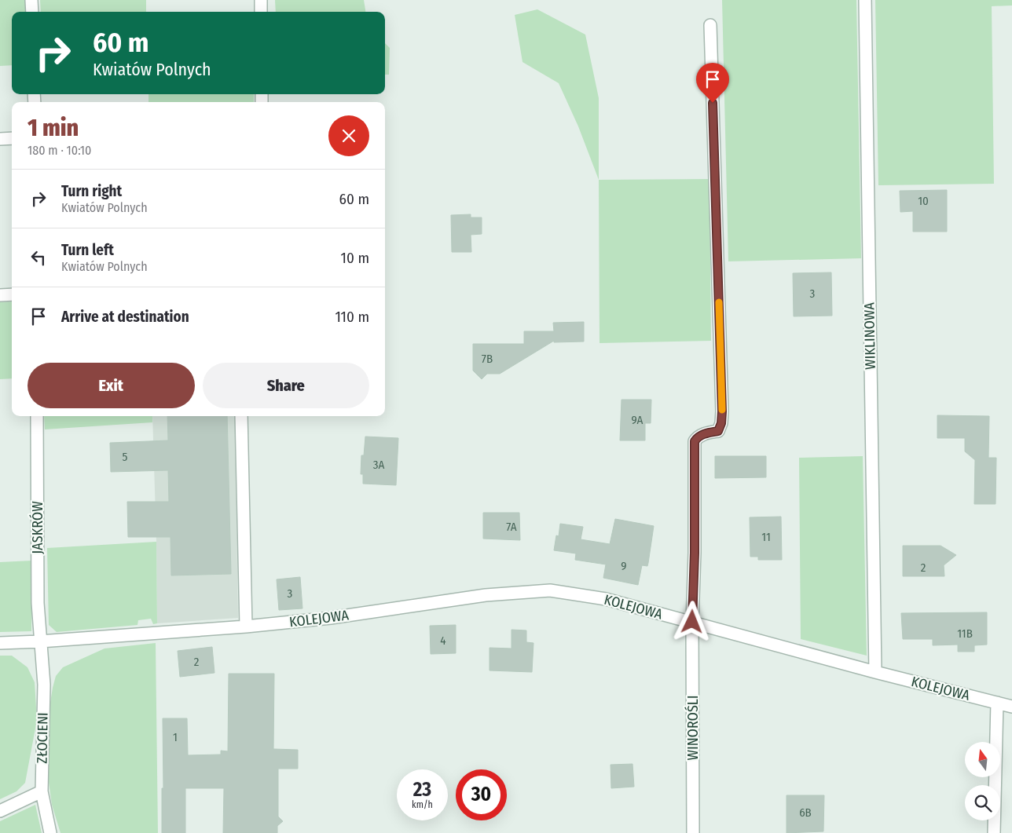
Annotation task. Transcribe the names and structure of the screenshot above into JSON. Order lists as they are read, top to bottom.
{
  "streets": {
    "street": [
      "WIKLINOWA",
      "JASKRÓW",
      "KOLEJOWA",
      "WINOROŚLI",
      "ZŁOCIENI"
    ]
  },
  "crossings": [
    ["WIKLINOWA", "KOLEJOWA"],
    ["JASKRÓW", "KOLEJOWA"],
    ["JASKRÓW", "ZŁOCIENI"],
    ["KOLEJOWA", "WINOROŚLI"],
    ["KOLEJOWA", "ZŁOCIENI"]
  ],
  "house_numbers": [
    "10",
    "3",
    "7B",
    "9A",
    "5",
    "3A",
    "7A",
    "11",
    "9",
    "2",
    "3",
    "11B",
    "4",
    "2",
    "1",
    "6B"
  ],
  "north": "top",
  "page": {
    "turn": ["60 m", "Kwiatów Polnych"],
    "heading": ["1 min", "180 m · 10:10"],
    "list": [
      {
        "name": "Turn right",
        "note": "Kwiatów Polnych",
        "value": "60 m"
      },
      {
        "name": "Turn left",
        "note": "Kwiatów Polnych",
        "value": "10 m"
      },
      {
        "name": "Arrive at destination",
        "value": "110 m"
      }
    ],
    "buttons": ["Exit", "Share"],
    "speed": "23 km/h",
    "limit": "30"
  }
}
